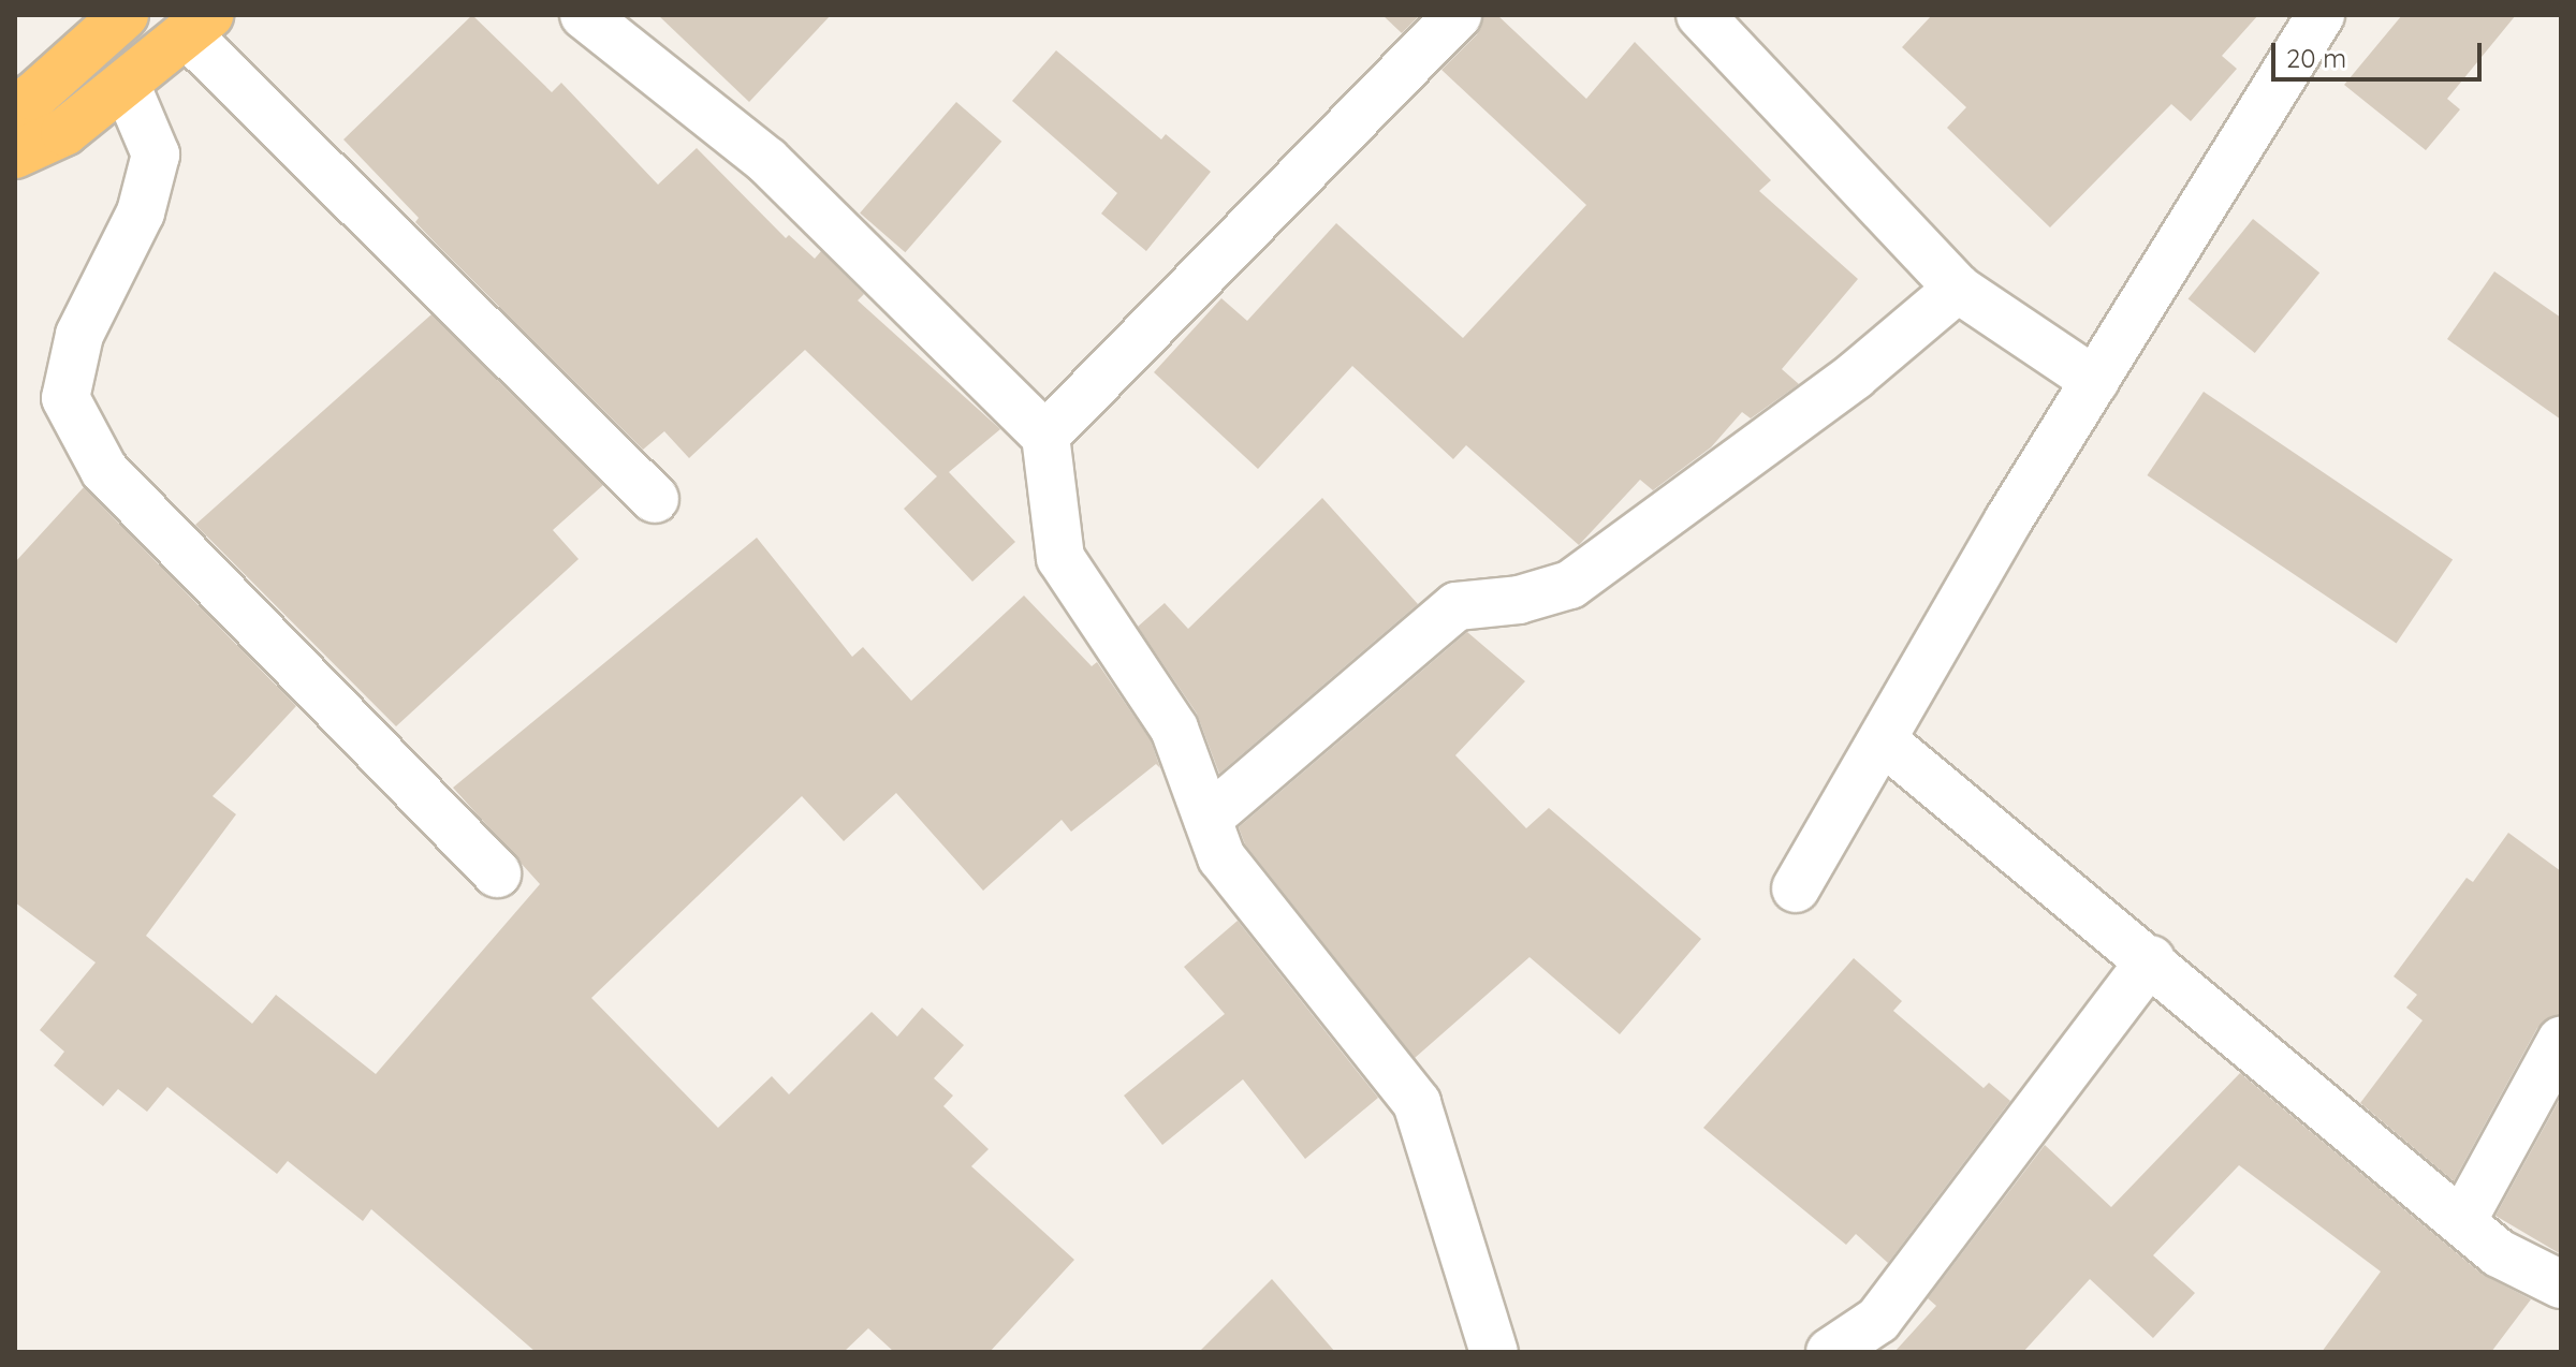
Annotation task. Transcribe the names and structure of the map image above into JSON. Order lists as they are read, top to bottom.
{
  "scale_bar": "20 m"
}
